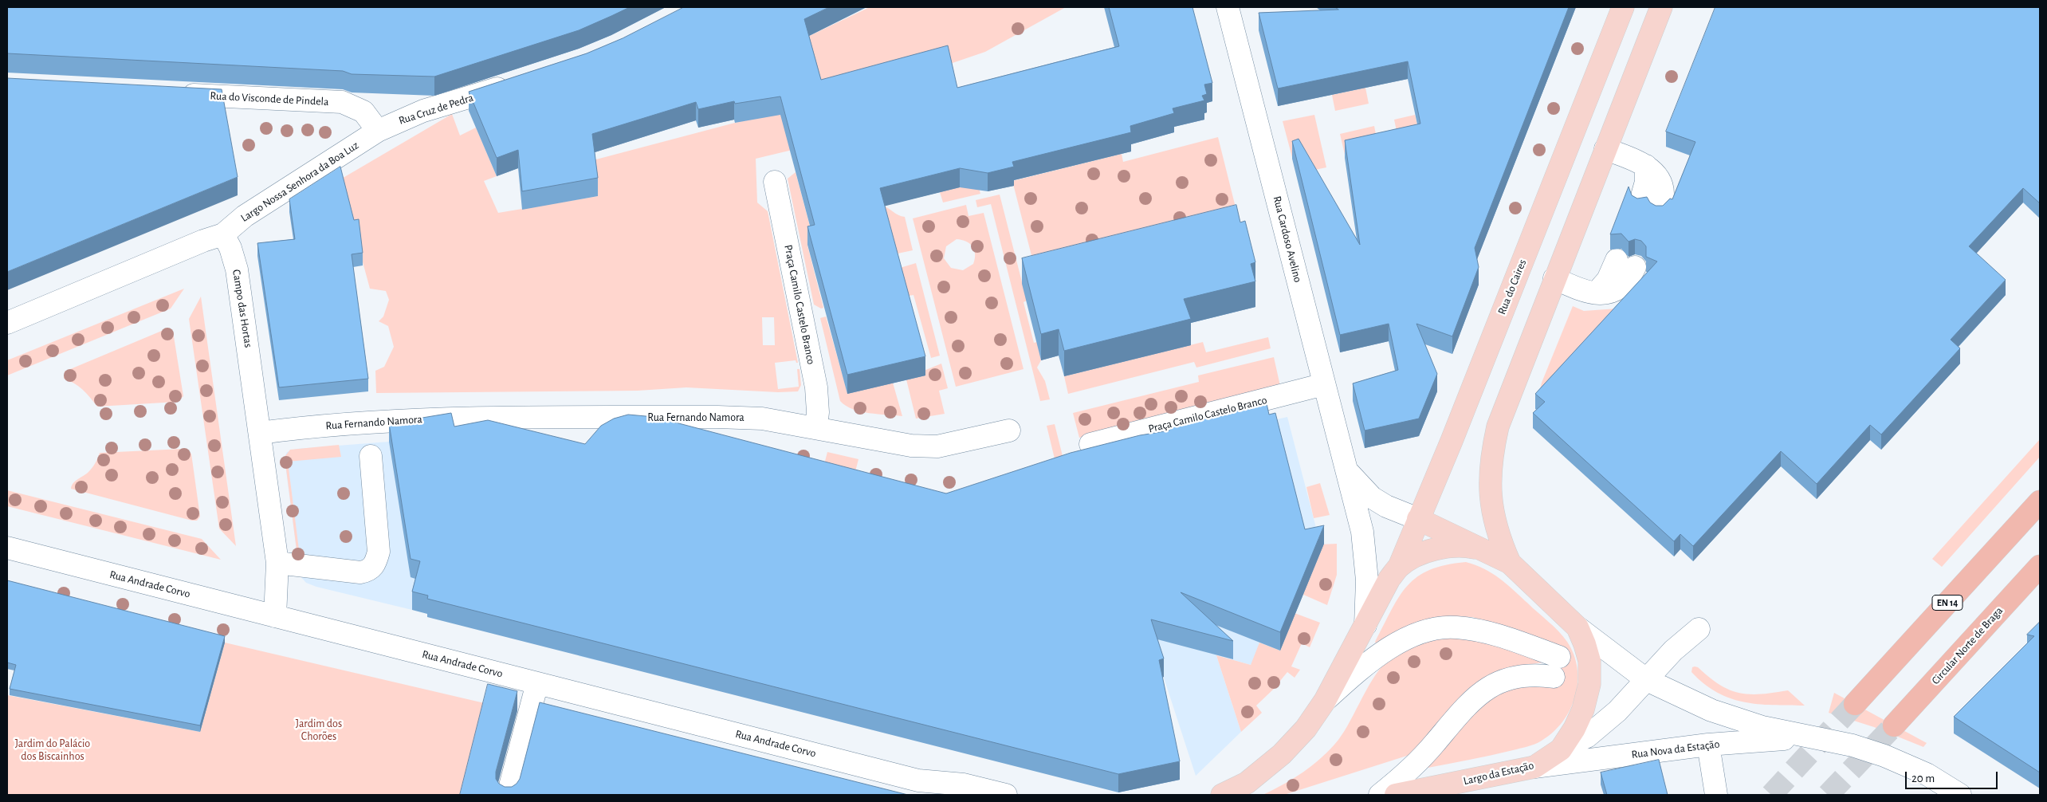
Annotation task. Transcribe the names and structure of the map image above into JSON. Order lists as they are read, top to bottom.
{
  "streets": {
    "highway": ["EN 14", "Circular Norte de Braga"],
    "main road": ["Rua do Caires", "Largo da Estação"],
    "street": [
      "Rua do Visconde de Pindela",
      "Rua Cruz de Pedra",
      "Largo Nossa Senhora da Boa Luz",
      "Rua Cardoso Avelino",
      "Praça Camilo Castelo Branco",
      "Campo das Hortas",
      "Rua Fernando Namora",
      "Rua Andrade Corvo",
      "Rua Nova da Estação"
    ]
  },
  "crossings": [
    ["Rua do Visconde de Pindela", "Rua Cruz de Pedra"],
    ["Rua do Visconde de Pindela", "Largo Nossa Senhora da Boa Luz"],
    ["Rua Cruz de Pedra", "Largo Nossa Senhora da Boa Luz"],
    ["Largo Nossa Senhora da Boa Luz", "Campo das Hortas"],
    ["Rua Cardoso Avelino", "Rua do Caires"],
    ["Rua Cardoso Avelino", "Praça Camilo Castelo Branco"],
    ["Rua Cardoso Avelino", "Largo da Estação"],
    ["Rua do Caires", "Largo da Estação"],
    ["Praça Camilo Castelo Branco", "Rua Fernando Namora"],
    ["Campo das Hortas", "Rua Fernando Namora"],
    ["Campo das Hortas", "Rua Andrade Corvo"],
    ["Rua Nova da Estação", "Largo da Estação"]
  ],
  "parks": ["Jardim dos Chorões", "Jardim do Palácio dos Biscainhos"],
  "scale_bar": "20 m"
}
